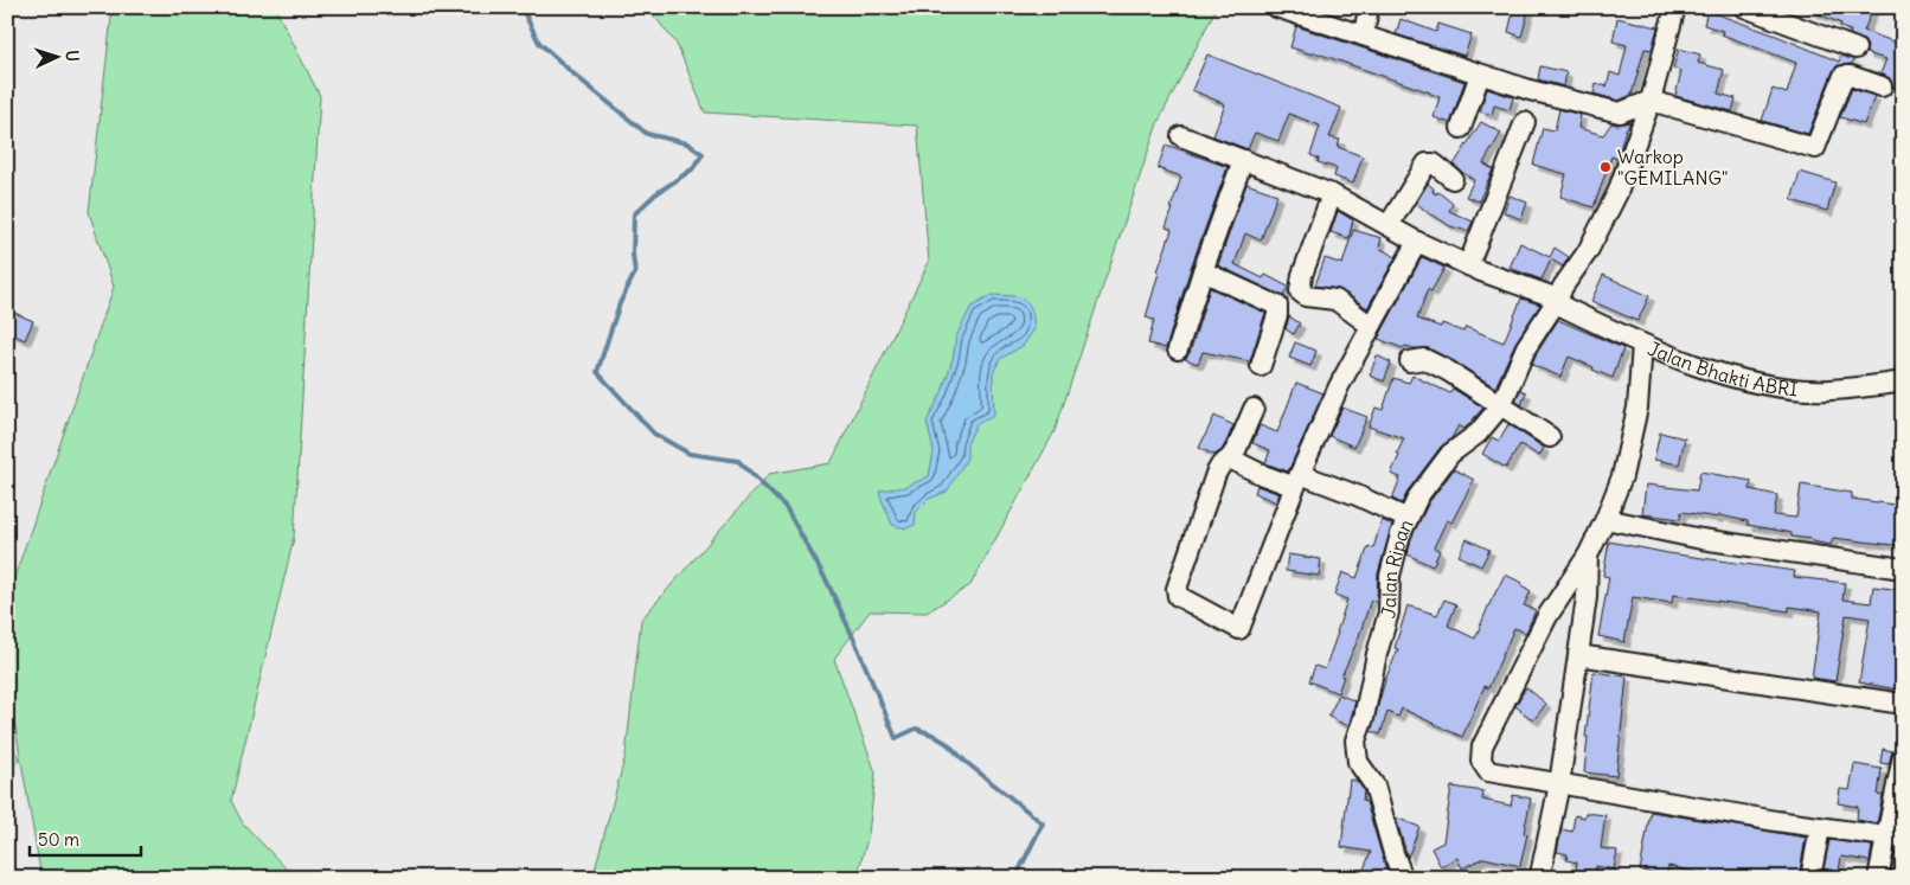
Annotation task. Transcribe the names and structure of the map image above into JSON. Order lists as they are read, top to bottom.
{
  "streets": {
    "street": ["Jalan Bhakti ABRI", "Jalan Ripan"]
  },
  "crossings": [
    ["Jalan Bhakti ABRI", "Jalan Ripan"]
  ],
  "places": ["Warkop \"GEMILANG\""],
  "scale_bar": "50 m",
  "north": "right"
}
